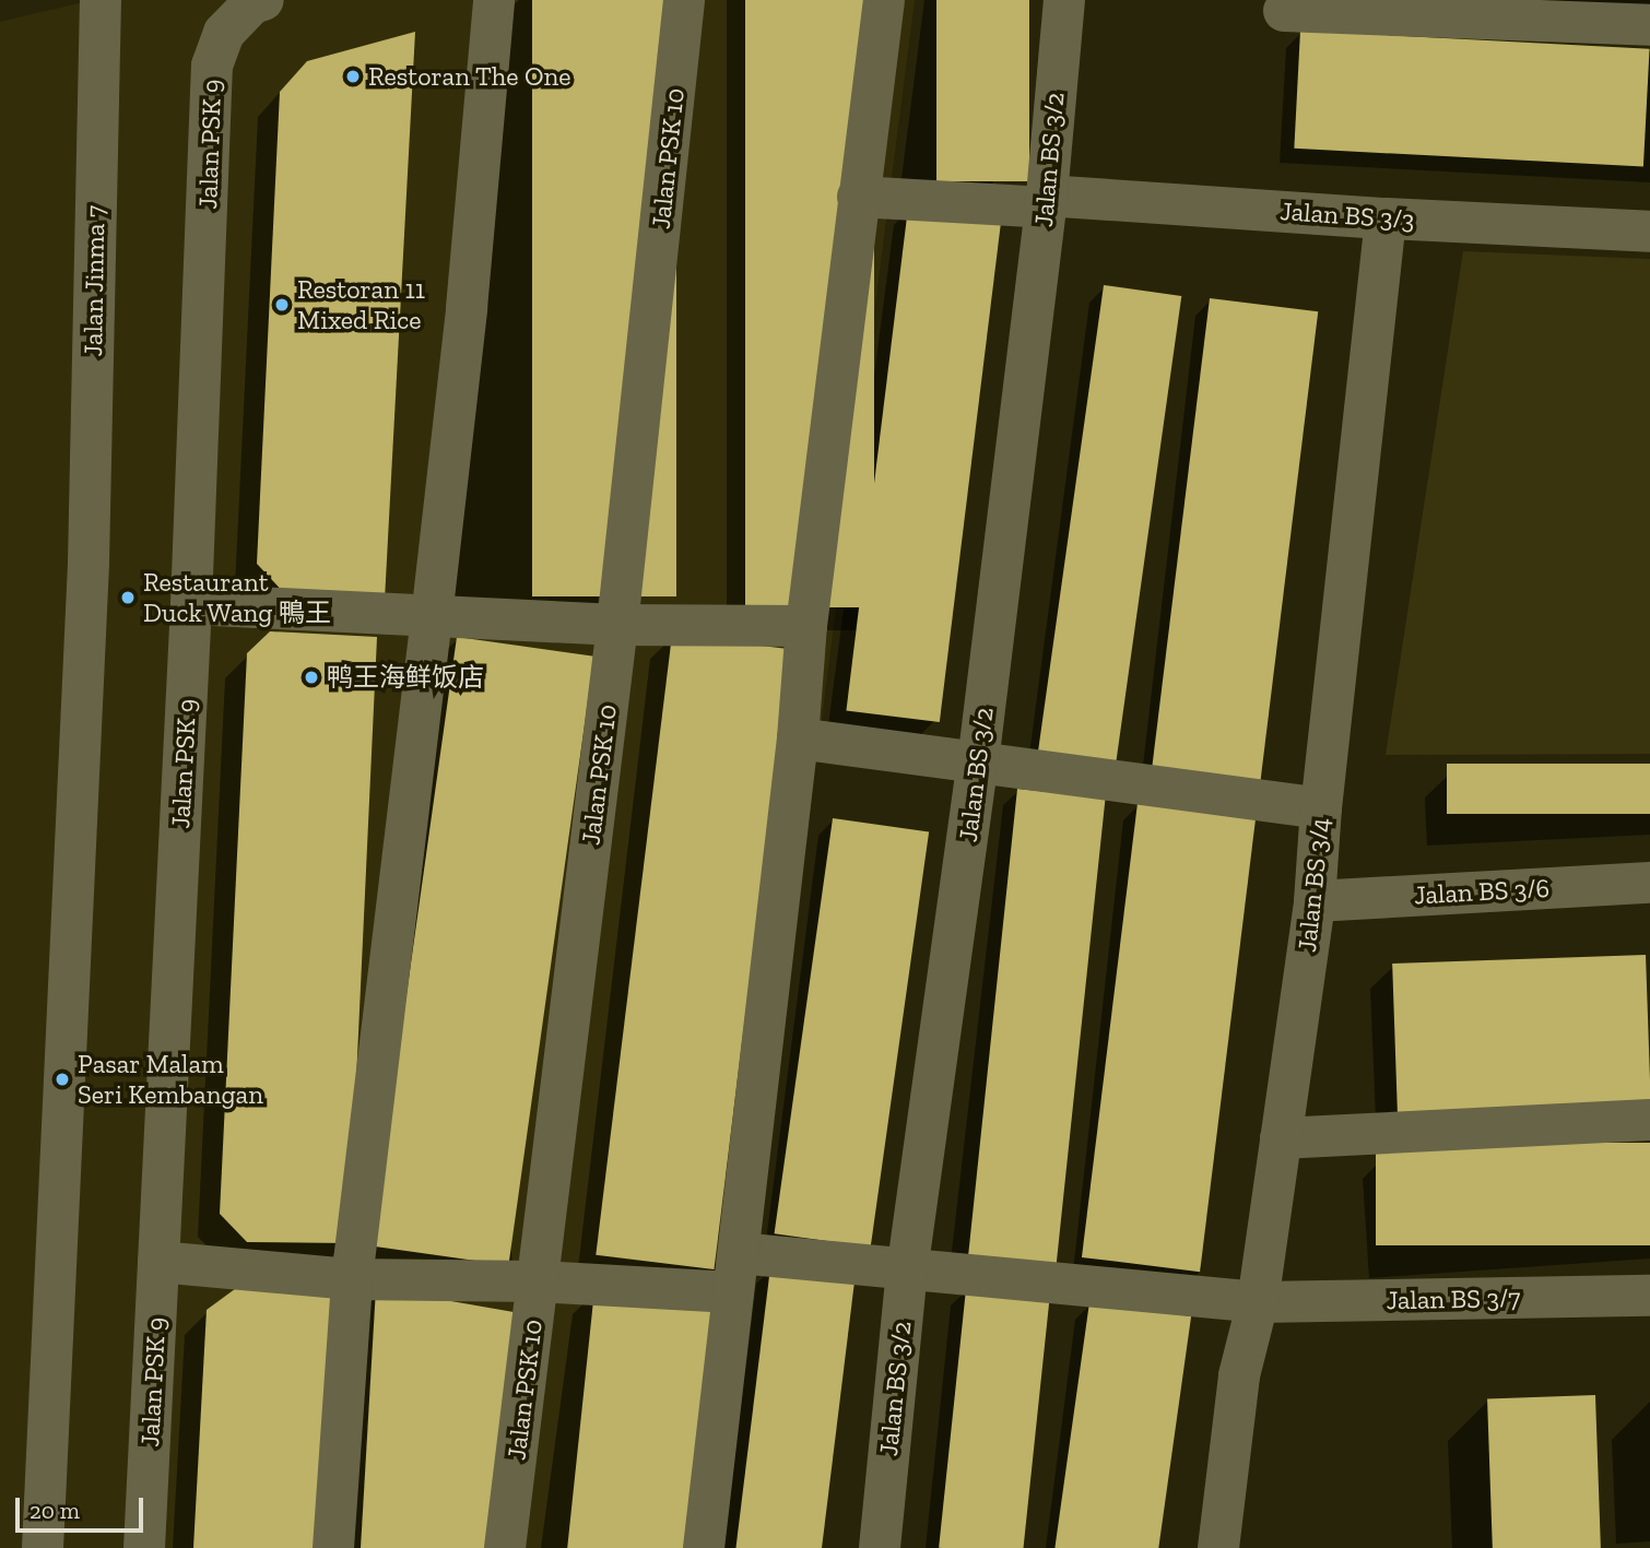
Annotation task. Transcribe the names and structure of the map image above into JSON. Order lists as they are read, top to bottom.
{
  "streets": {
    "street": [
      "Jalan PSK 9",
      "Jalan PSK 10",
      "Jalan BS 3/2",
      "Jalan BS 3/3",
      "Jalan Jinma 7",
      "Jalan BS 3/4",
      "Jalan BS 3/6",
      "Jalan BS 3/7"
    ]
  },
  "crossings": [
    ["Jalan PSK 9", "Jalan BS 3/7"],
    ["Jalan PSK 10", "Jalan BS 3/7"],
    ["Jalan BS 3/2", "Jalan BS 3/3"],
    ["Jalan BS 3/2", "Jalan BS 3/7"],
    ["Jalan BS 3/3", "Jalan BS 3/4"],
    ["Jalan BS 3/4", "Jalan BS 3/6"],
    ["Jalan BS 3/4", "Jalan BS 3/7"]
  ],
  "places": [
    "Restoran The One",
    "Restoran 11 Mixed Rice",
    "Restaurant Duck Wang 鴨王",
    "鸭王海鲜饭店",
    "Pasar Malam Seri Kembangan"
  ],
  "scale_bar": "20 m"
}
